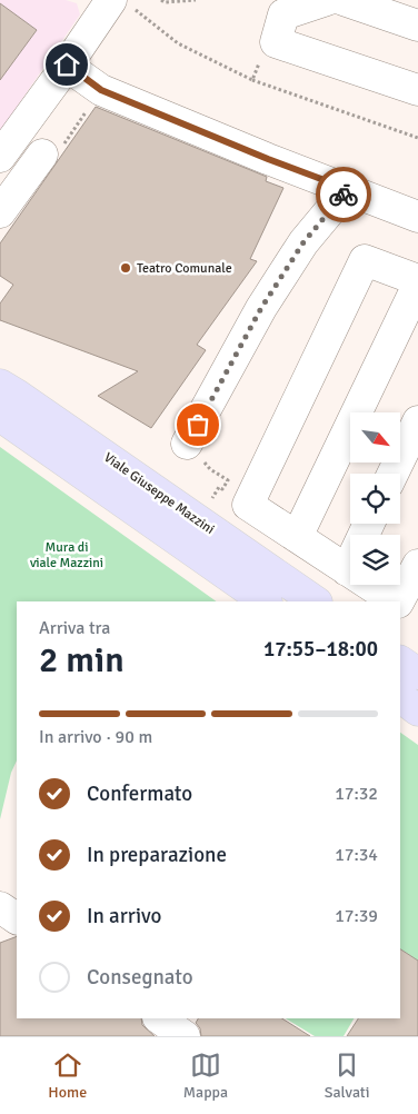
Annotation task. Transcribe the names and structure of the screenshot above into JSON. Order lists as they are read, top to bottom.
{
  "streets": {
    "main road": ["Viale Giuseppe Mazzini"]
  },
  "parks": ["Mura di viale Mazzini"],
  "places": ["Teatro Comunale"],
  "north": "bottom right",
  "page": {
    "heading": ["2 min", "Arriva tra", "17:55–18:00"],
    "bar": "In arrivo · 90 m",
    "list": [
      ["Confermato", "17:32"],
      ["In preparazione", "17:34"],
      ["In arrivo", "17:39"],
      "Consegnato"
    ],
    "tabs": ["Home", "Mappa", "Salvati"]
  }
}
